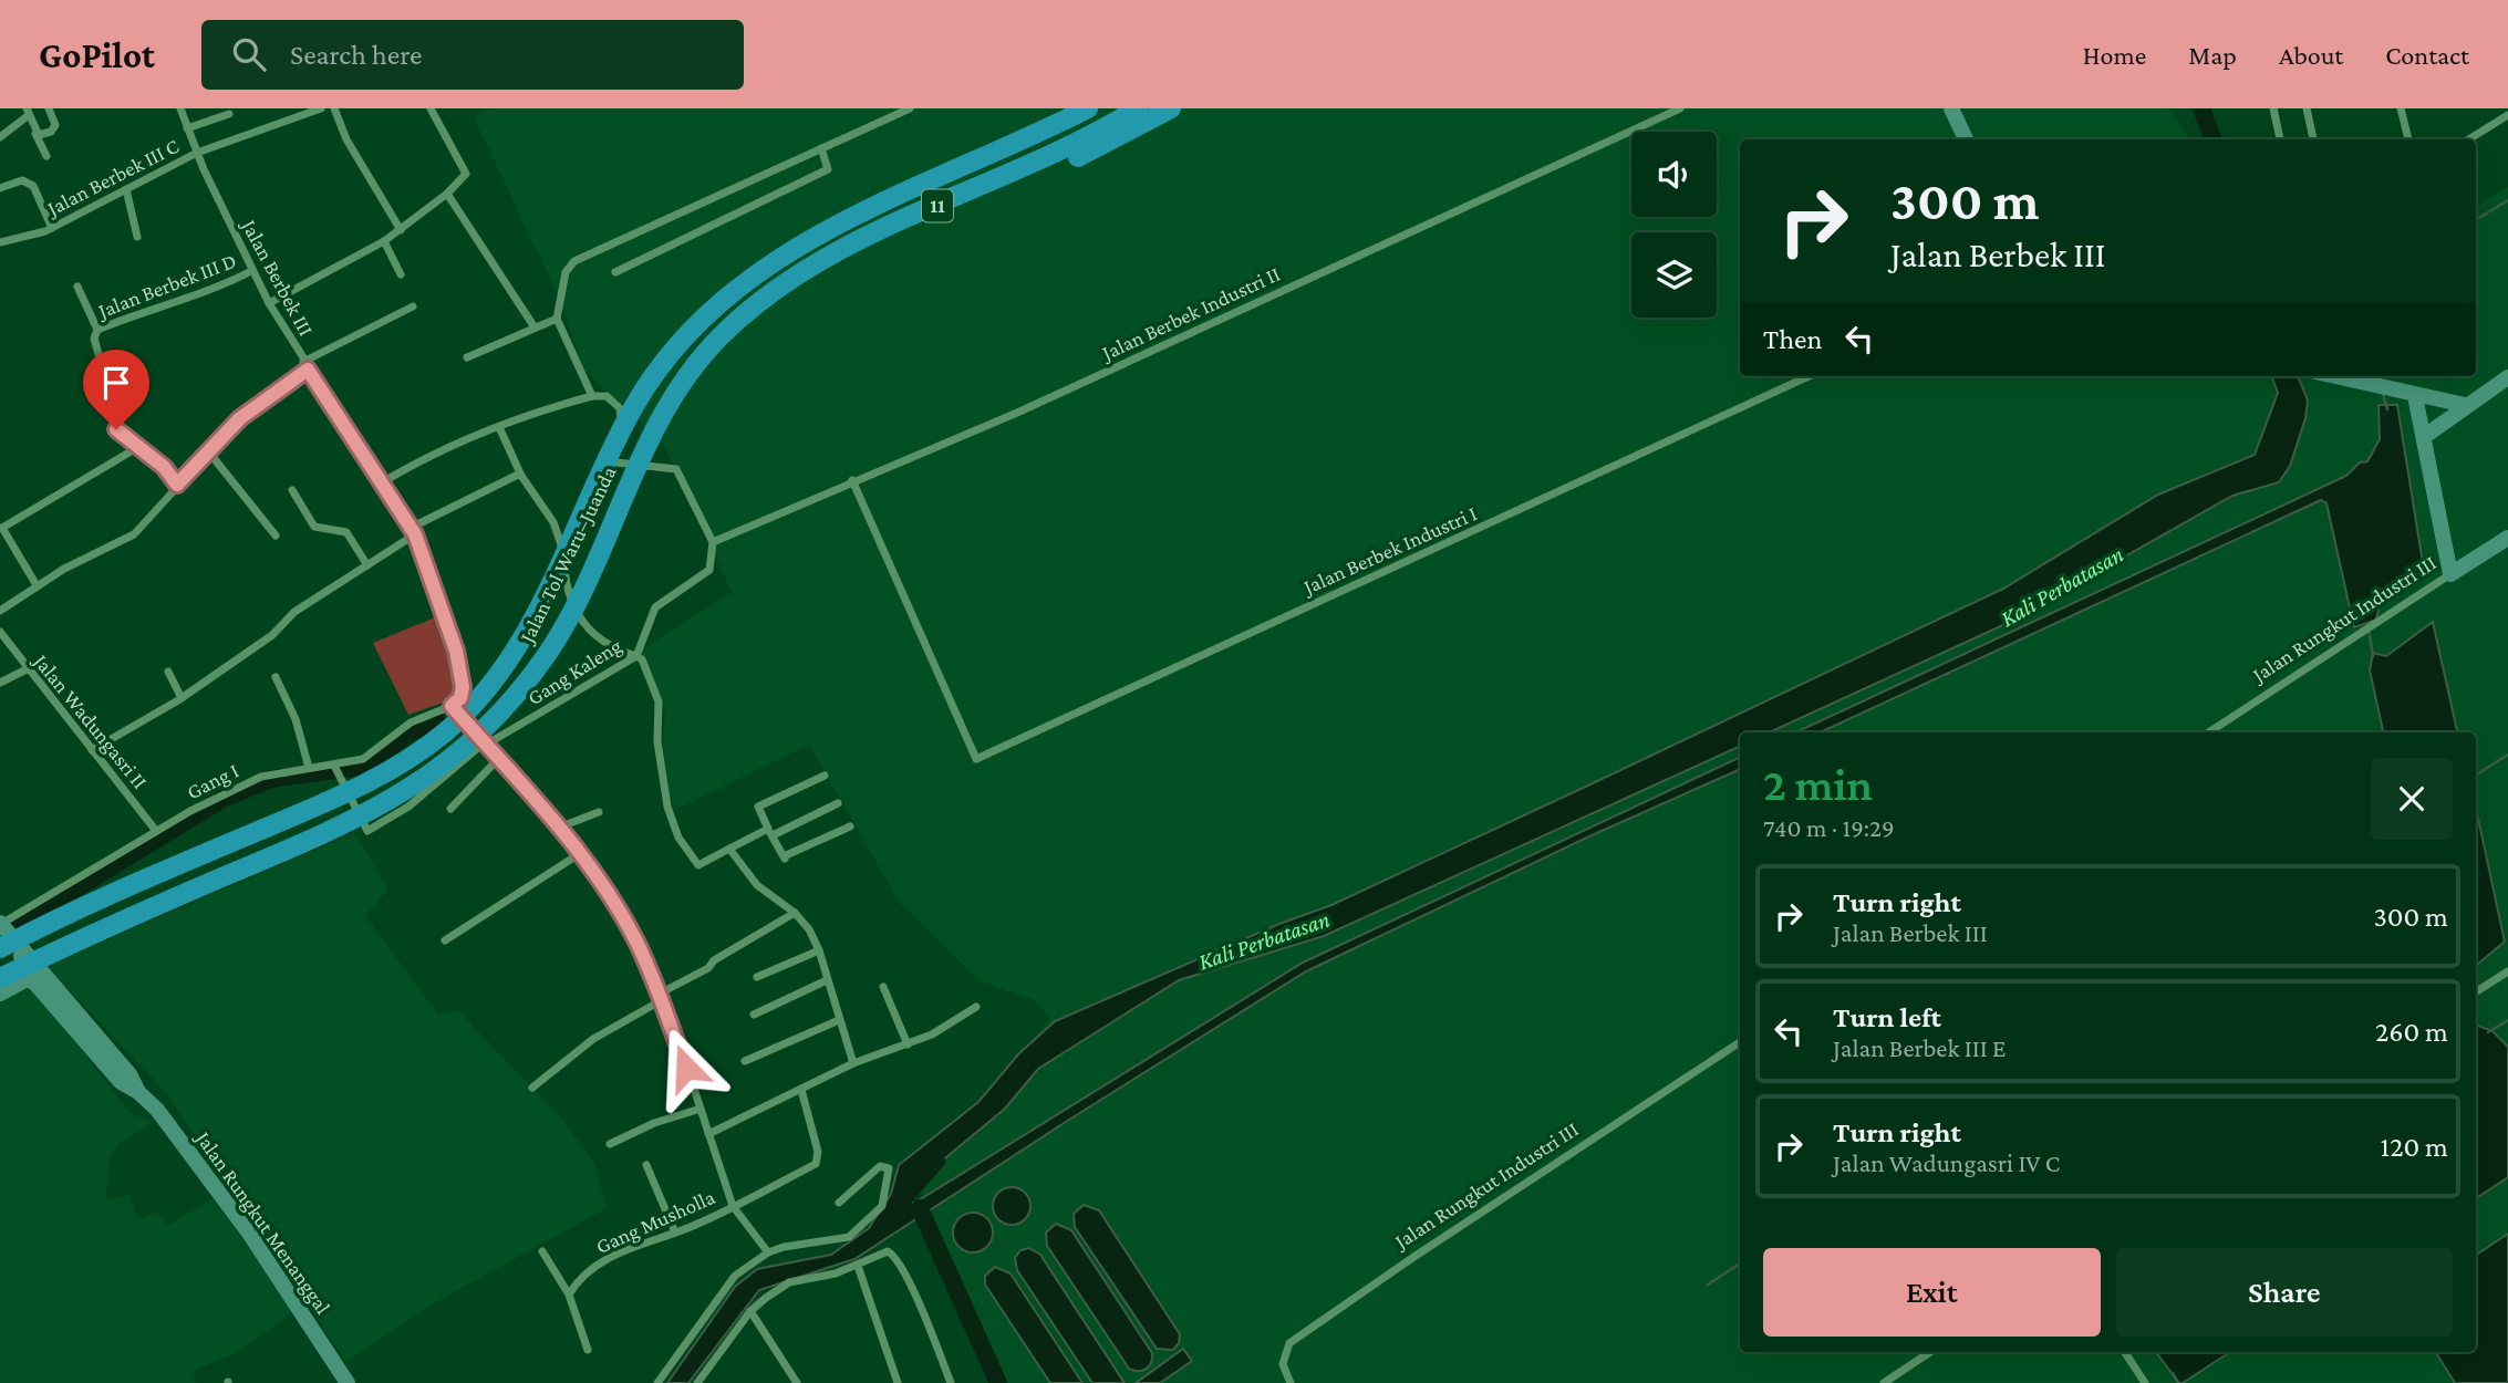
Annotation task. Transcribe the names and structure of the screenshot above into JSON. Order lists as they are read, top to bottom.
{
  "streets": {
    "highway": ["11", "Jalan Tol Waru–Juanda"],
    "main road": ["Jalan Rungkut Industri III", "Jalan Rungkut Menanggal"],
    "street": [
      "Jalan Berbek III C",
      "Jalan Berbek III",
      "Jalan Berbek III D",
      "Jalan Berbek Industri II",
      "Jalan Berbek Industri I",
      "Gang Kaleng",
      "Jalan Wadungasri II",
      "Gang I",
      "Gang Musholla"
    ]
  },
  "crossings": [
    ["Jalan Berbek III C", "Jalan Berbek III"],
    ["Jalan Berbek III", "Jalan Berbek III D"],
    ["Jalan Berbek III", "Gang I"],
    ["Jalan Berbek Industri II", "Jalan Berbek Industri I"],
    ["Jalan Berbek Industri II", "Gang Kaleng"],
    ["Jalan Tol Waru–Juanda", "Gang I"],
    ["Jalan Tol Waru–Juanda", "Jalan Rungkut Menanggal"],
    ["Gang Kaleng", "Gang I"],
    ["Jalan Wadungasri II", "Gang I"],
    ["Gang I", "Jalan Rungkut Menanggal"]
  ],
  "water": ["Kali Perbatasan"],
  "page": {
    "header": "GoPilot",
    "search": "Search here",
    "nav": [
      "Home",
      "Map",
      "About",
      "Contact"
    ],
    "turn": ["300 m", "Jalan Berbek III"],
    "then": "Then",
    "heading": ["2 min", "740 m · 19:29"],
    "list": [
      {
        "name": "Turn right",
        "note": "Jalan Berbek III",
        "value": "300 m"
      },
      {
        "name": "Turn left",
        "note": "Jalan Berbek III E",
        "value": "260 m"
      },
      {
        "name": "Turn right",
        "note": "Jalan Wadungasri IV C",
        "value": "120 m"
      }
    ],
    "buttons": ["Exit", "Share"]
  }
}
